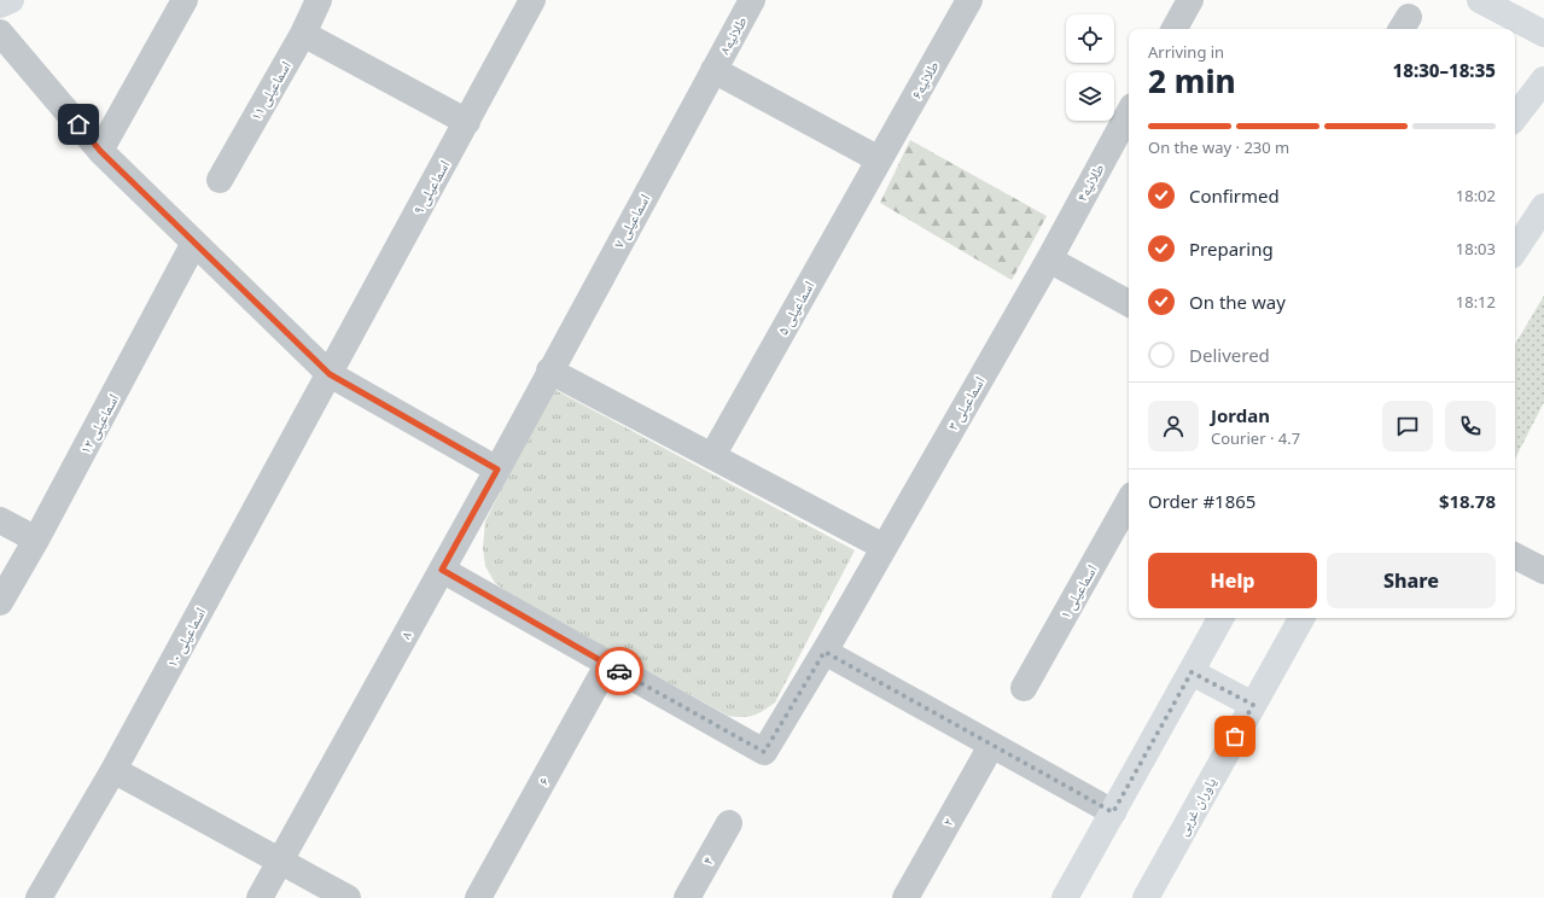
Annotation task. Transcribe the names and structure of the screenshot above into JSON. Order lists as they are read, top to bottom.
{
  "streets": {
    "main road": ["یاوران غربی"],
    "street": [
      "طلائیه۸",
      "طلائیه۶",
      "اسماعیلی ۱۱",
      "طلائیه۴",
      "اسماعیلی ۹",
      "اسماعیلی ۷",
      "اسماعیلی ۵",
      "اسماعیلی ۳",
      "اسماعیلی ۱۲",
      "اسماعیلی ۱",
      "۸",
      "اسماعیلی ۱۰",
      "۶",
      "۲",
      "۴"
    ]
  },
  "crossings": [
    ["طلائیه۸", "اسماعیلی ۷"],
    ["طلائیه۶", "اسماعیلی ۵"],
    ["طلائیه۴", "اسماعیلی ۳"],
    ["اسماعیلی ۹", "اسماعیلی ۱۰"],
    ["اسماعیلی ۷", "۸"],
    ["اسماعیلی ۳", "۶"]
  ],
  "page": {
    "heading": ["2 min", "Arriving in", "18:30–18:35"],
    "panel": [
      "Jordan",
      "Courier · 4.7",
      "Order #1865",
      "$18.78"
    ],
    "bar": "On the way · 230 m",
    "list": [
      ["Confirmed", "18:02"],
      ["Preparing", "18:03"],
      ["On the way", "18:12"],
      "Delivered"
    ],
    "buttons": ["Help", "Share"]
  }
}
